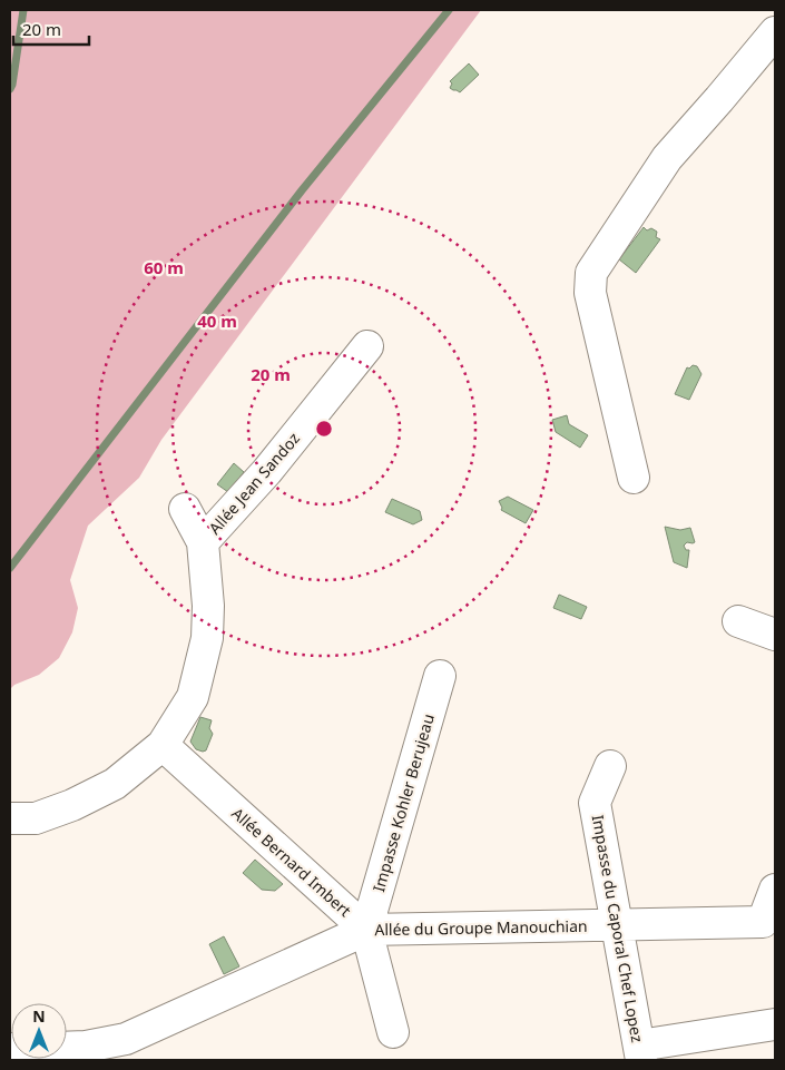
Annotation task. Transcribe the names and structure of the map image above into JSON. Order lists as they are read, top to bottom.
{
  "streets": {
    "street": [
      "Allée Jean Sandoz",
      "Impasse Kohler Berujeau",
      "Allée Bernard Imbert",
      "Allée du Groupe Manouchian",
      "Impasse du Caporal Chef Lopez"
    ]
  },
  "crossings": [
    ["Allée Jean Sandoz", "Allée Bernard Imbert"],
    ["Impasse Kohler Berujeau", "Allée Bernard Imbert"],
    ["Impasse Kohler Berujeau", "Allée du Groupe Manouchian"],
    ["Allée Bernard Imbert", "Allée du Groupe Manouchian"],
    ["Allée du Groupe Manouchian", "Impasse du Caporal Chef Lopez"]
  ],
  "scale_bar": "20 m",
  "north": "top",
  "rings": ["60 m", "40 m", "20 m"]
}
